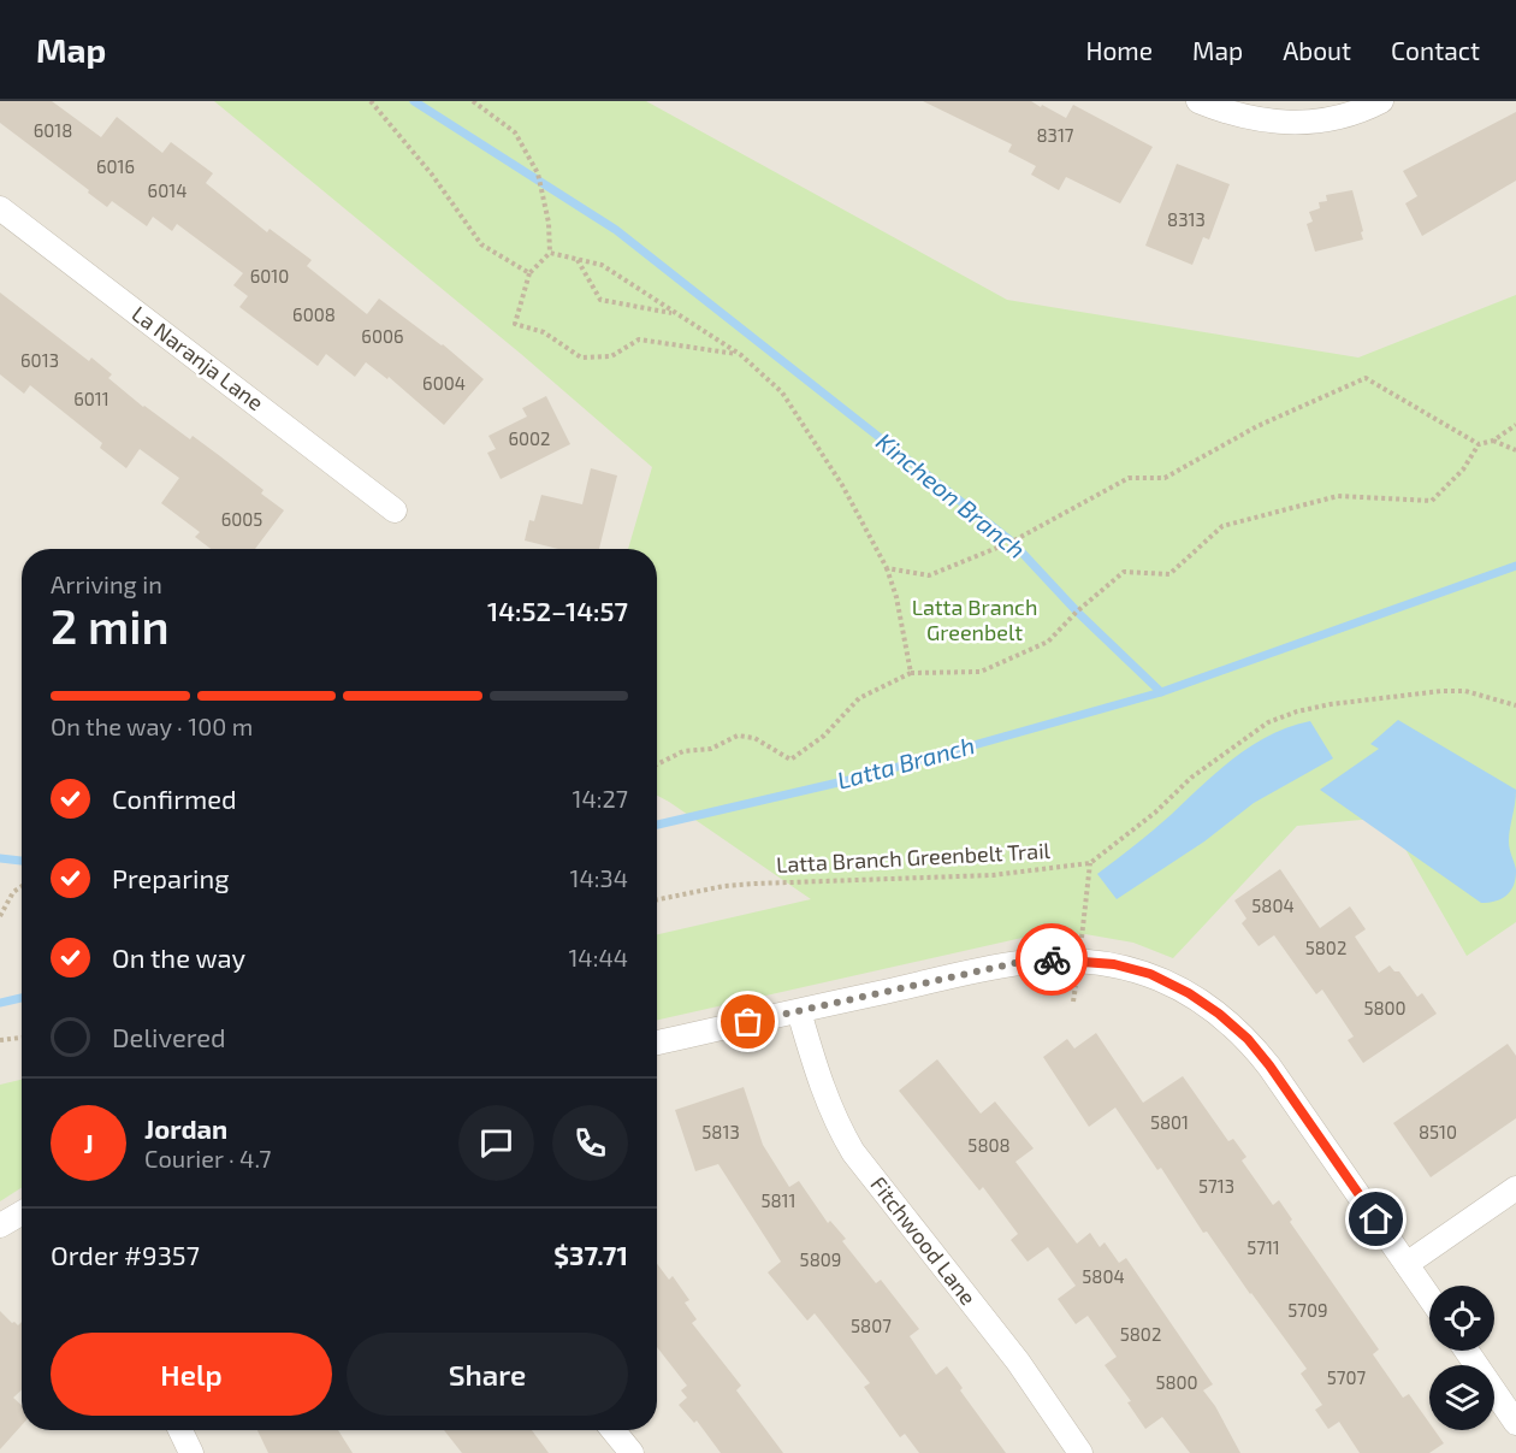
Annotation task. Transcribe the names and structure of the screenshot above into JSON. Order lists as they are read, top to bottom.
{
  "streets": {
    "street": ["La Naranja Lane", "Fitchwood Lane"],
    "path": ["Latta Branch Greenbelt Trail"]
  },
  "water": ["Kincheon Branch", "Latta Branch"],
  "parks": ["Latta Branch Greenbelt"],
  "house_numbers": [
    "6018",
    "8317",
    "6016",
    "6014",
    "8313",
    "6010",
    "6008",
    "6006",
    "6013",
    "6004",
    "6011",
    "6002",
    "6005",
    "5804",
    "5802",
    "5800",
    "5801",
    "5813",
    "8510",
    "5808",
    "5713",
    "5811",
    "5711",
    "5809",
    "5804",
    "5709",
    "5807",
    "5802",
    "5707",
    "5800"
  ],
  "page": {
    "header": "Map",
    "nav": [
      "Home",
      "Map",
      "About",
      "Contact"
    ],
    "heading": ["2 min", "Arriving in", "14:52–14:57"],
    "panel": [
      "Jordan",
      "Courier · 4.7",
      "Order #9357",
      "$37.71"
    ],
    "bar": "On the way · 100 m",
    "list": [
      ["Confirmed", "14:27"],
      ["Preparing", "14:34"],
      ["On the way", "14:44"],
      "Delivered"
    ],
    "round": "J",
    "buttons": ["Help", "Share"]
  }
}
